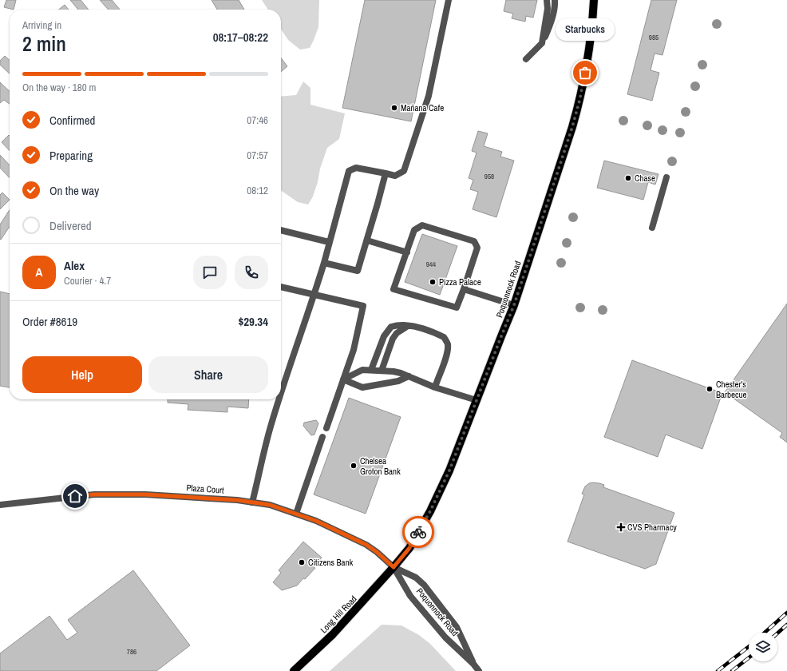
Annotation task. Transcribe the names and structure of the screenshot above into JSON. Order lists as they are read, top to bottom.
{
  "streets": {
    "main road": ["Poquonnock Road", "Long Hill Road"],
    "street": ["Plaza Court"]
  },
  "crossings": [
    ["Poquonnock Road", "Plaza Court"],
    ["Poquonnock Road", "Long Hill Road"],
    ["Plaza Court", "Long Hill Road"]
  ],
  "places": {
    "other": [
      "Starbucks",
      "Mañana Cafe",
      "Chase",
      "Pizza Palace",
      "Chester's Barbecue",
      "Chelsea Groton Bank",
      "Citizens Bank"
    ],
    "health": ["CVS Pharmacy"]
  },
  "house_numbers": [
    "985",
    "958",
    "944",
    "786"
  ],
  "page": {
    "heading": ["2 min", "Arriving in", "08:17–08:22"],
    "panel": [
      "Alex",
      "Courier · 4.7",
      "Order #8619",
      "$29.34"
    ],
    "bubble": "Starbucks",
    "bar": "On the way · 180 m",
    "list": [
      ["Confirmed", "07:46"],
      ["Preparing", "07:57"],
      ["On the way", "08:12"],
      "Delivered"
    ],
    "round": "A",
    "buttons": ["Help", "Share"]
  }
}
